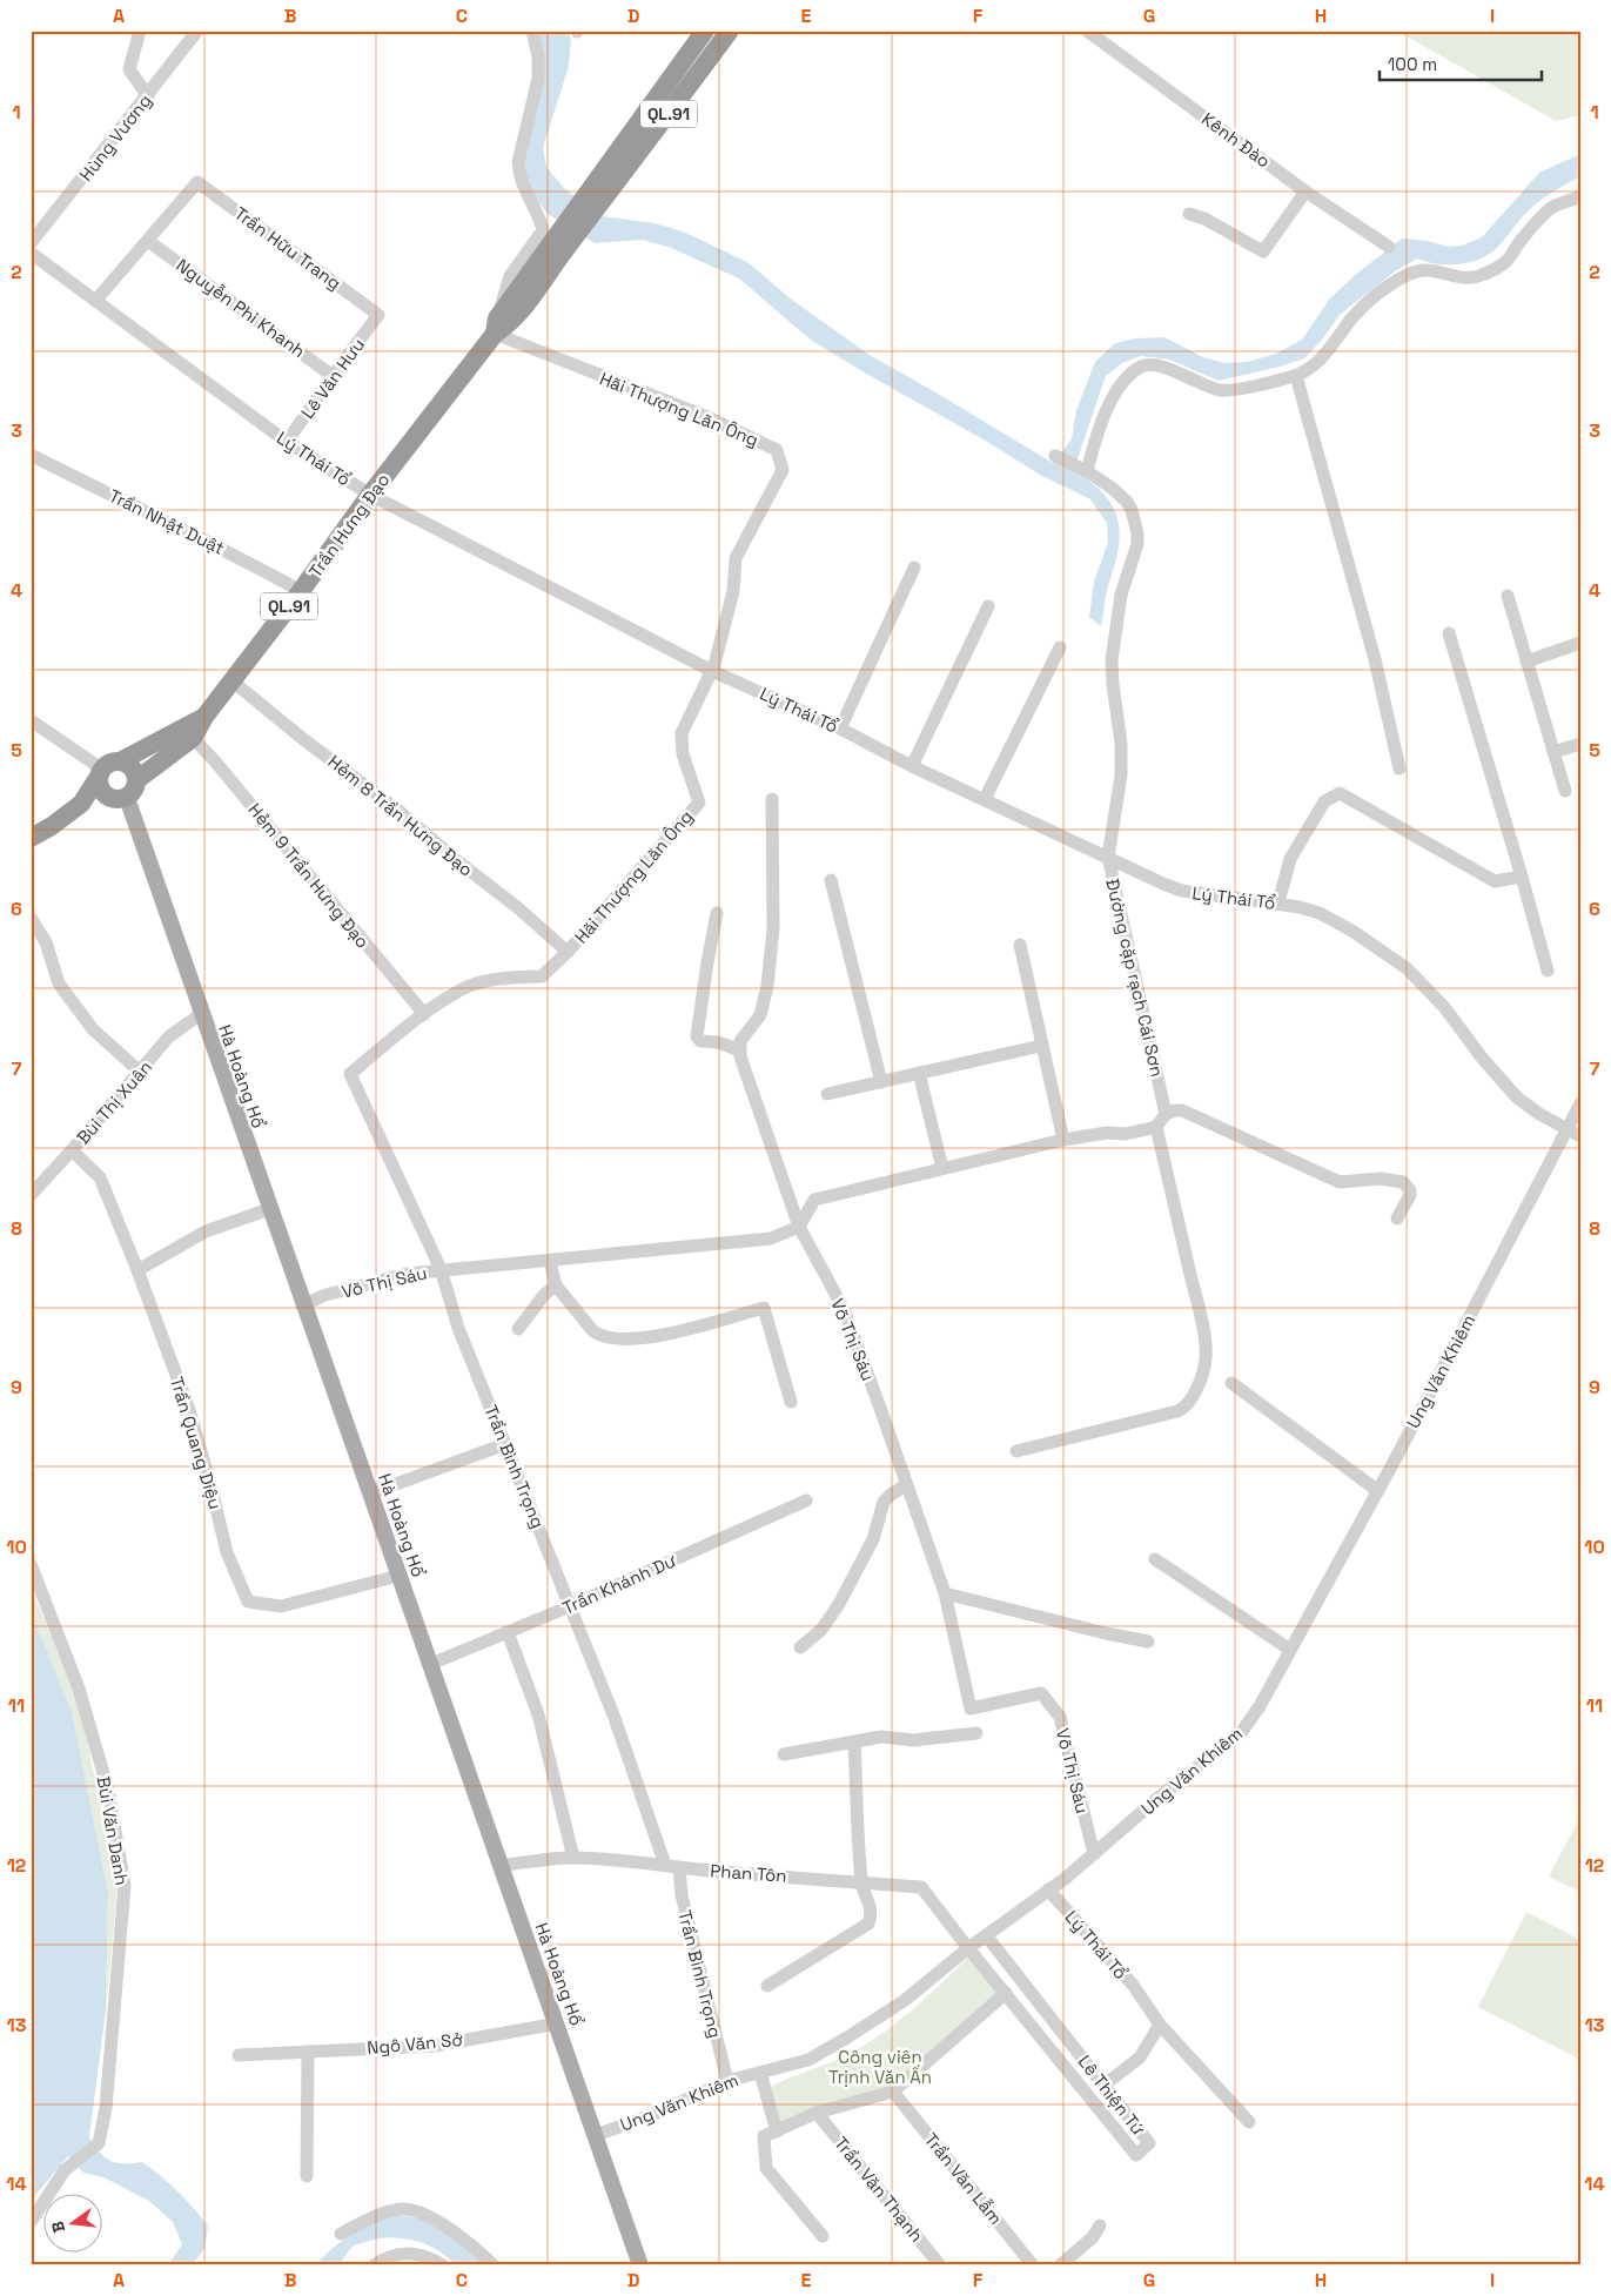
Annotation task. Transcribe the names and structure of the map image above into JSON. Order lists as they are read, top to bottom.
{
  "streets": {
    "highway": ["QL.91", "Trần Hưng Đạo"],
    "main road": ["Hà Hoàng Hổ"],
    "street": [
      "Hùng Vương",
      "Kênh Đào",
      "Trần Hữu Trang",
      "Nguyễn Phi Khanh",
      "Lê Văn Hưu",
      "Hãi Thượng Lãn Ông",
      "Lý Thái Tổ",
      "Trần Nhật Duật",
      "Hẻm 8 Trần Hưng Đạo",
      "Hẻm 9 Trần Hưng Đạo",
      "Đường cặp rạch Cái Sơn",
      "Bùi Thị Xuân",
      "Võ Thị Sáu",
      "Ung Văn Khiêm",
      "Trần Quang Diệu",
      "Trần Bình Trọng",
      "Trần Khánh Dư",
      "Bùi Văn Danh",
      "Phan Tôn",
      "Ngô Văn Sở",
      "Lê Thiện Tứ",
      "Trần Văn Lẫm",
      "Trần Văn Thạnh"
    ]
  },
  "crossings": [
    ["Trần Hữu Trang", "Nguyễn Phi Khanh"],
    ["Trần Hữu Trang", "Lê Văn Hưu"],
    ["Nguyễn Phi Khanh", "Lê Văn Hưu"],
    ["Lê Văn Hưu", "Lý Thái Tổ"],
    ["Hãi Thượng Lãn Ông", "Lý Thái Tổ"],
    ["Hãi Thượng Lãn Ông", "Trần Hưng Đạo"],
    ["Hãi Thượng Lãn Ông", "Hẻm 8 Trần Hưng Đạo"],
    ["Hãi Thượng Lãn Ông", "Hẻm 9 Trần Hưng Đạo"],
    ["Hãi Thượng Lãn Ông", "Trần Bình Trọng"],
    ["Lý Thái Tổ", "Trần Hưng Đạo"],
    ["Lý Thái Tổ", "Đường cặp rạch Cái Sơn"],
    ["Lý Thái Tổ", "Ung Văn Khiêm"],
    ["Trần Nhật Duật", "Trần Hưng Đạo"],
    ["Trần Hưng Đạo", "Hẻm 8 Trần Hưng Đạo"],
    ["Trần Hưng Đạo", "Hẻm 9 Trần Hưng Đạo"],
    ["Trần Hưng Đạo", "Hà Hoàng Hổ"],
    ["Hà Hoàng Hổ", "Bùi Thị Xuân"],
    ["Hà Hoàng Hổ", "Võ Thị Sáu"],
    ["Hà Hoàng Hổ", "Ung Văn Khiêm"],
    ["Hà Hoàng Hổ", "Trần Quang Diệu"],
    ["Hà Hoàng Hổ", "Trần Khánh Dư"],
    ["Hà Hoàng Hổ", "Phan Tôn"],
    ["Hà Hoàng Hổ", "Ngô Văn Sở"],
    ["Bùi Thị Xuân", "Trần Quang Diệu"],
    ["Võ Thị Sáu", "Ung Văn Khiêm"],
    ["Võ Thị Sáu", "Trần Bình Trọng"],
    ["Ung Văn Khiêm", "Trần Bình Trọng"],
    ["Ung Văn Khiêm", "Phan Tôn"],
    ["Ung Văn Khiêm", "Lê Thiện Tứ"],
    ["Trần Bình Trọng", "Trần Khánh Dư"],
    ["Trần Bình Trọng", "Phan Tôn"],
    ["Phan Tôn", "Lê Thiện Tứ"]
  ],
  "parks": ["Công viên Trịnh Văn Ấn"],
  "scale_bar": "100 m",
  "north": "left",
  "grid": {
    "columns": [
      "A",
      "B",
      "C",
      "D",
      "E",
      "F",
      "G",
      "H",
      "I"
    ],
    "rows": [
      "1",
      "2",
      "3",
      "4",
      "5",
      "6",
      "7",
      "8",
      "9",
      "10",
      "11",
      "12",
      "13",
      "14"
    ]
  }
}
